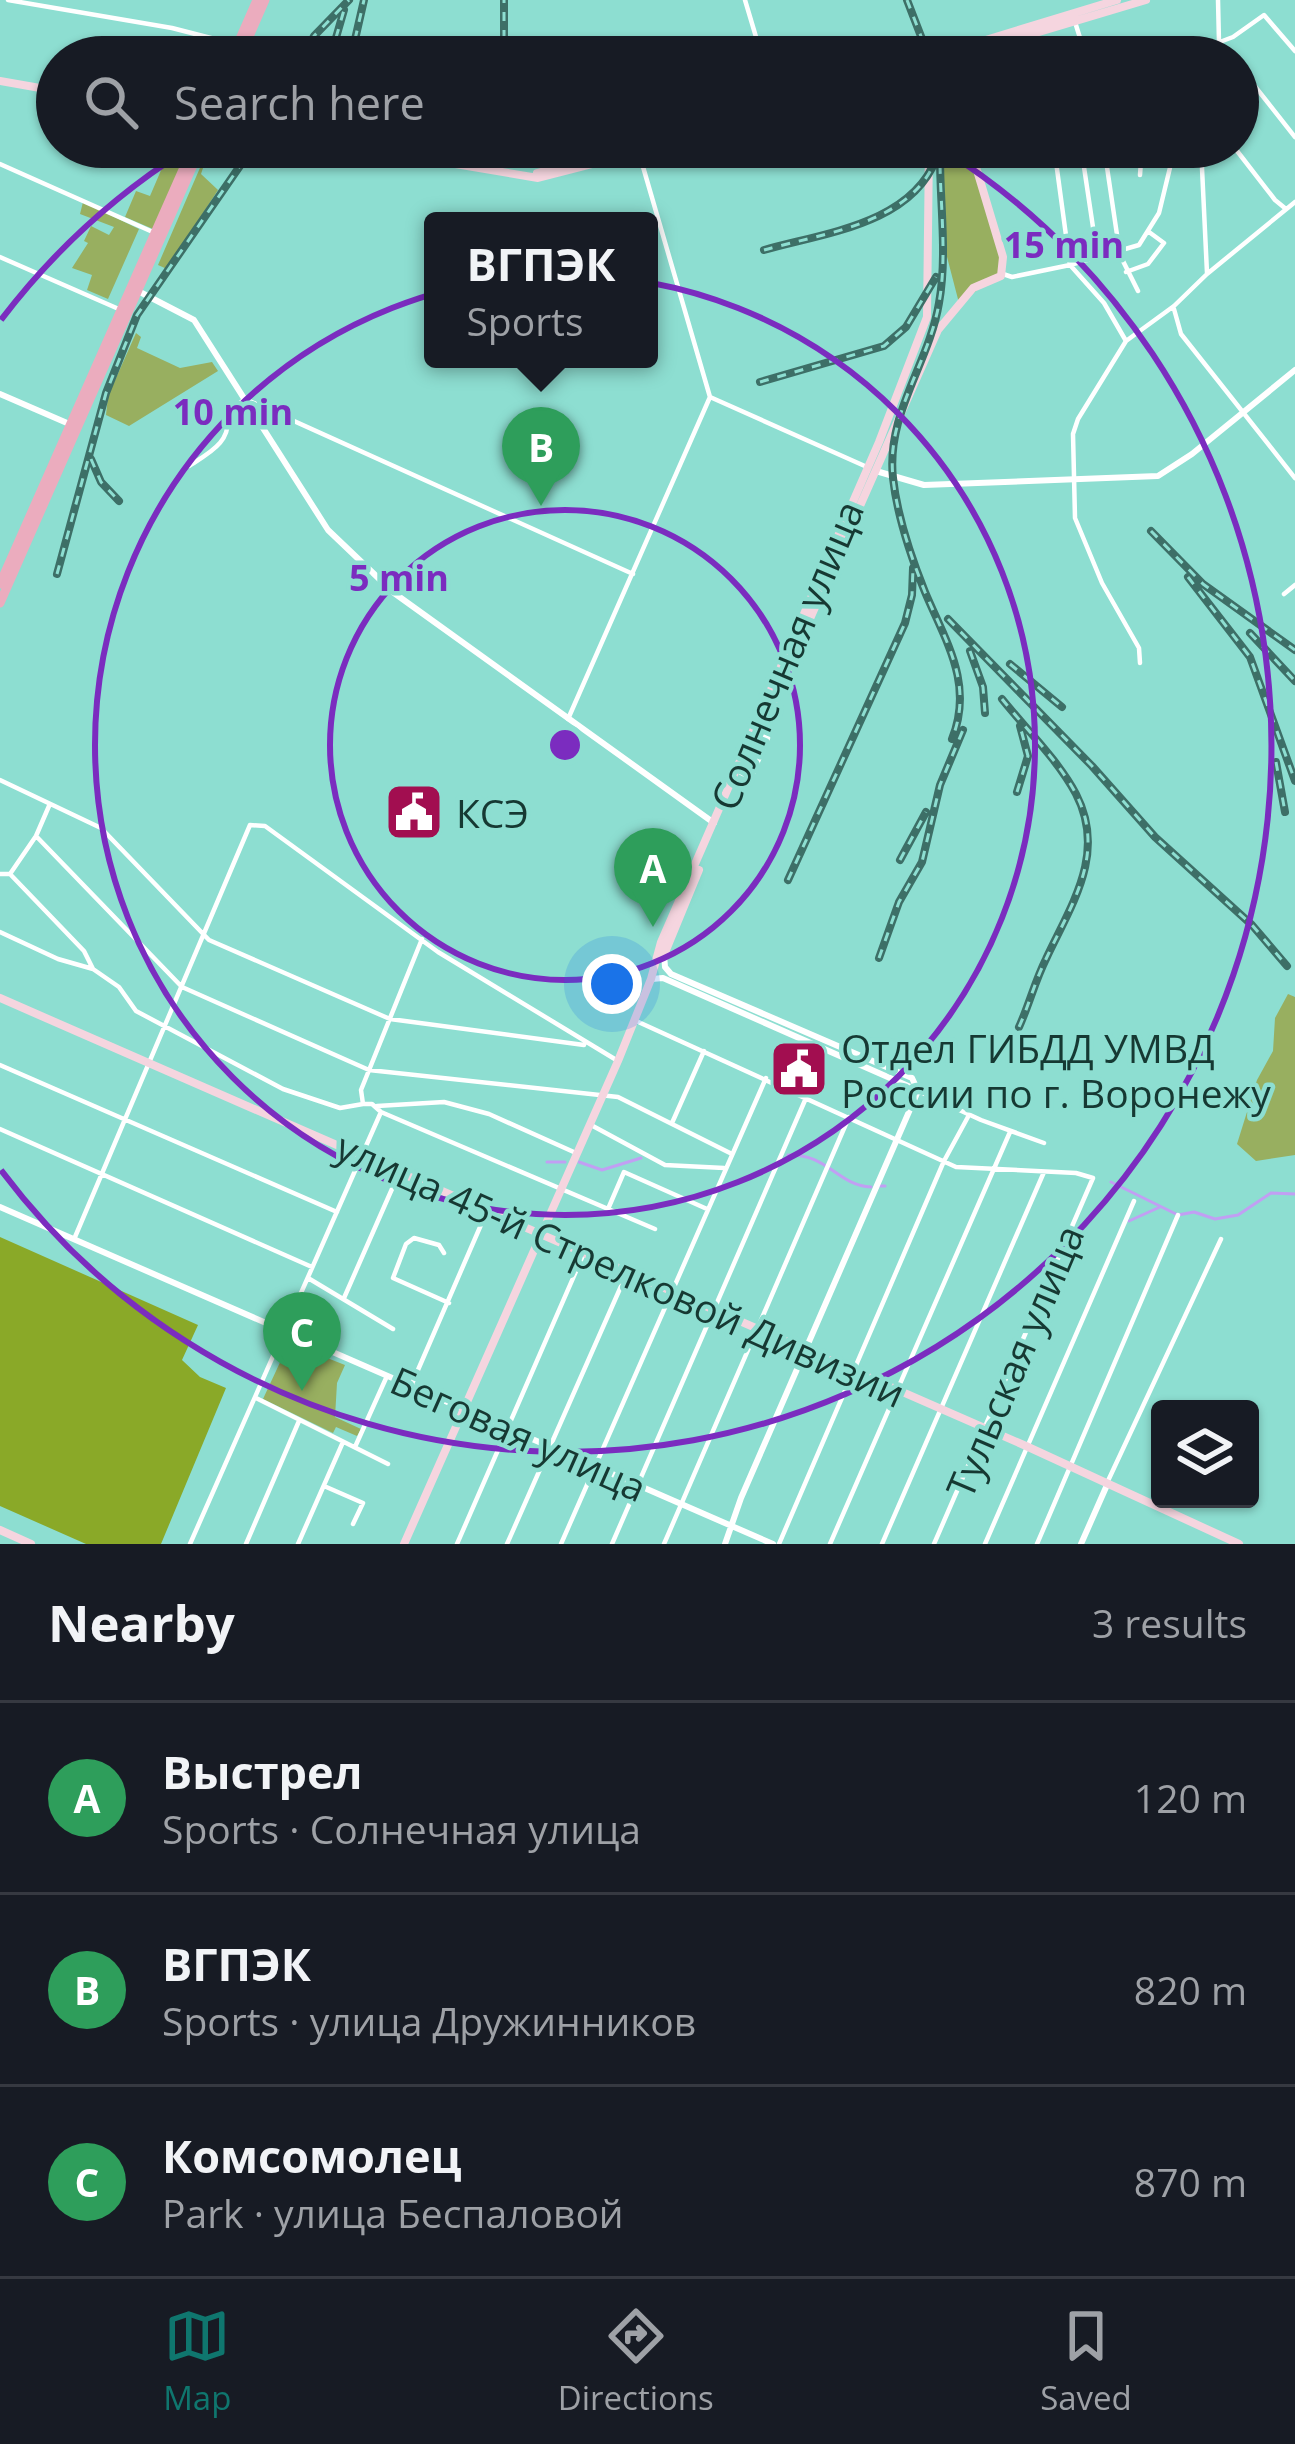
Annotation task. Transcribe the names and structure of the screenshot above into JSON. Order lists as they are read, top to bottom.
{
  "streets": {
    "main road": ["Солнечная улица", "улица 45-й Стрелковой Дивизии"],
    "street": ["Тульская улица", "Беговая улица"]
  },
  "crossings": [
    ["Солнечная улица", "улица 45-й Стрелковой Дивизии"],
    ["Солнечная улица", "Беговая улица"],
    ["улица 45-й Стрелковой Дивизии", "Тульская улица"]
  ],
  "places": {
    "public building": ["КСЭ", "Отдел ГИБДД УМВД России по г. Воронежу"]
  },
  "page": {
    "search": "Search here",
    "popup": ["ВГПЭК", "Sports"],
    "pins": ["B", "A", "C"],
    "heading": ["Nearby", "3 results"],
    "list": [
      {
        "mark": "A",
        "name": "Выстрел",
        "note": "Sports · Солнечная улица",
        "value": "120 m"
      },
      {
        "mark": "B",
        "name": "ВГПЭК",
        "note": "Sports · улица Дружинников",
        "value": "820 m"
      },
      {
        "mark": "C",
        "name": "Комсомолец",
        "note": "Park · улица Беспаловой",
        "value": "870 m"
      }
    ],
    "nav": ["Map", "Directions", "Saved"]
  },
  "rings": ["15 min", "10 min", "5 min"]
}
